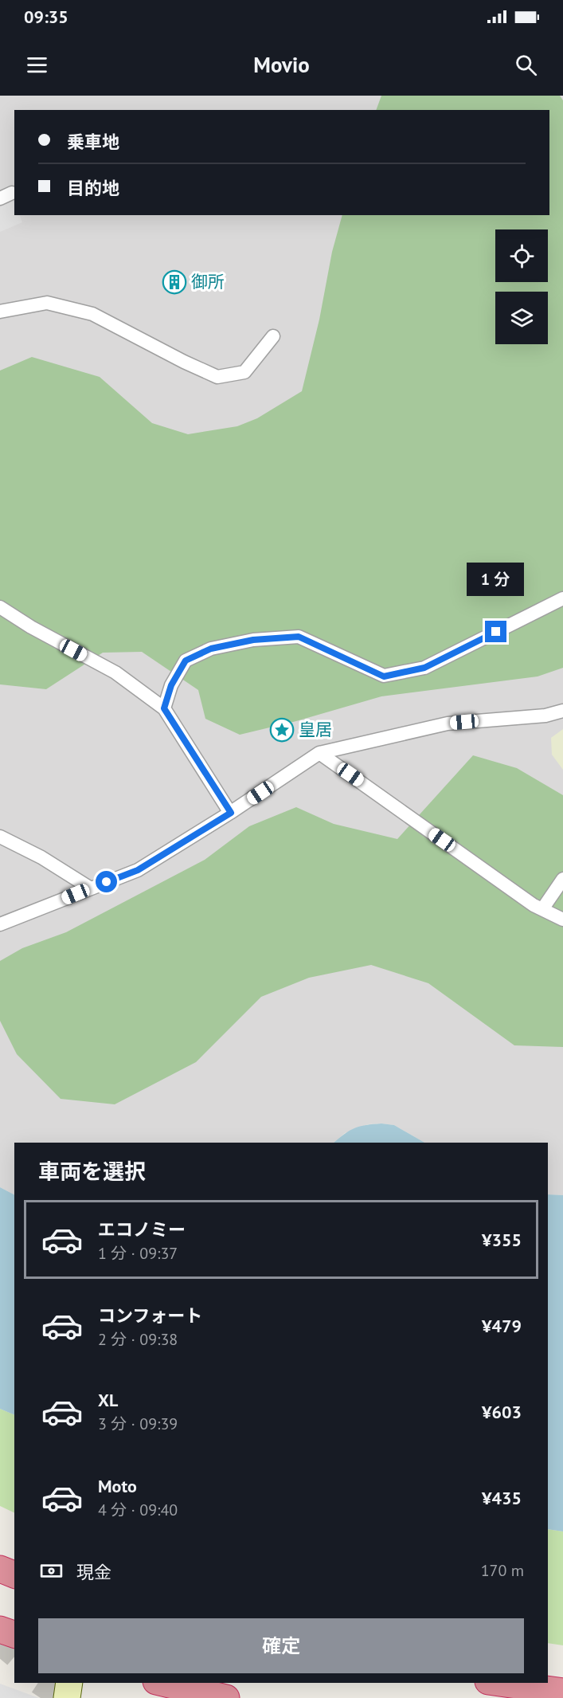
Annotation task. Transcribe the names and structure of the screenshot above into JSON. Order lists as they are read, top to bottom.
{
  "places": {
    "building": ["御所"],
    "place": ["皇居"]
  },
  "page": {
    "status": "09:35",
    "header": "Movio",
    "banner": ["乗車地", "目的地"],
    "bubble": "1 分",
    "heading": "車両を選択",
    "list": [
      {
        "name": "エコノミー",
        "note": "1 分 · 09:37",
        "value": "¥355"
      },
      {
        "name": "コンフォート",
        "note": "2 分 · 09:38",
        "value": "¥479"
      },
      {
        "name": "XL",
        "note": "3 分 · 09:39",
        "value": "¥603"
      },
      {
        "name": "Moto",
        "note": "4 分 · 09:40",
        "value": "¥435"
      }
    ],
    "pay": ["現金", "170 m"],
    "buttons": "確定"
  }
}
